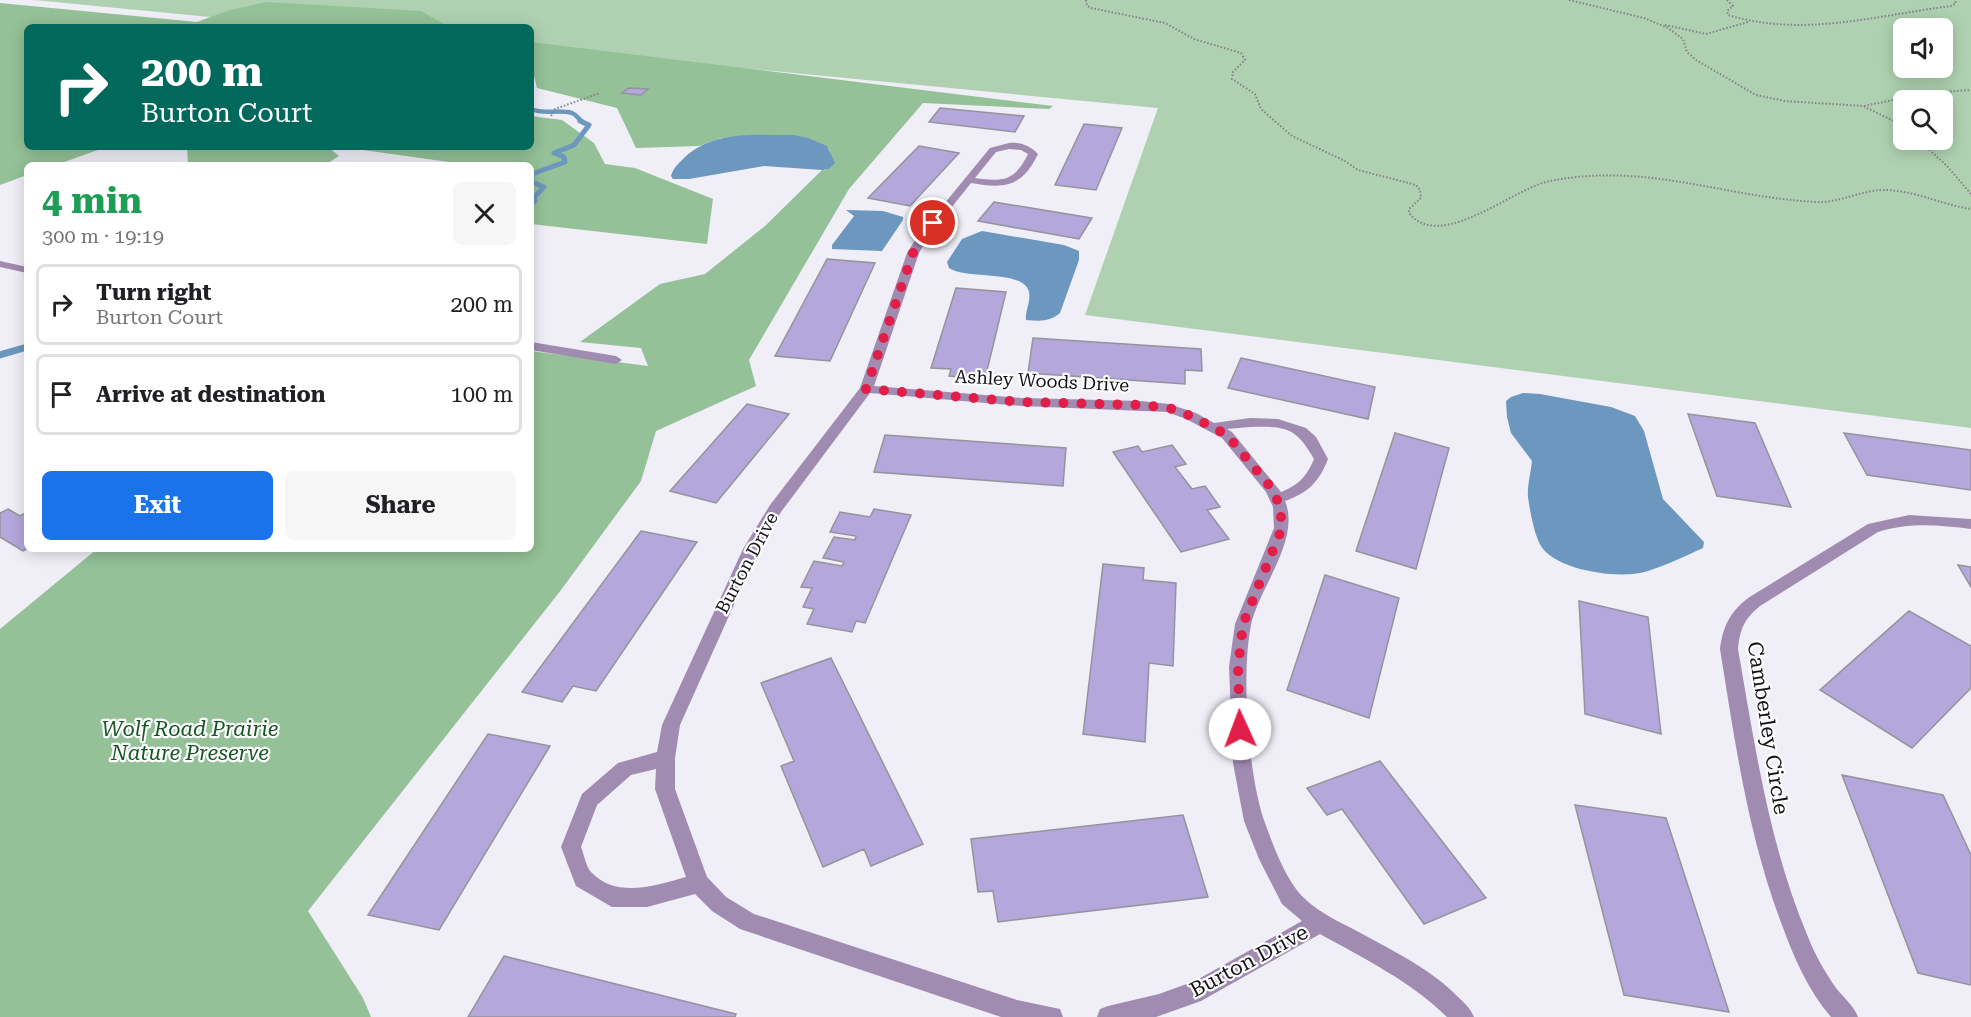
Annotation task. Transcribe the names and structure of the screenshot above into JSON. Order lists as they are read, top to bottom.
{
  "streets": {
    "street": ["Ashley Woods Drive", "Burton Drive", "Camberley Circle"]
  },
  "crossings": [
    ["Ashley Woods Drive", "Burton Drive"]
  ],
  "parks": ["Wolf Road Prairie Nature Preserve"],
  "page": {
    "turn": ["200 m", "Burton Court"],
    "heading": ["4 min", "300 m · 19:19"],
    "list": [
      {
        "name": "Turn right",
        "note": "Burton Court",
        "value": "200 m"
      },
      {
        "name": "Arrive at destination",
        "value": "100 m"
      }
    ],
    "buttons": ["Exit", "Share"]
  }
}
